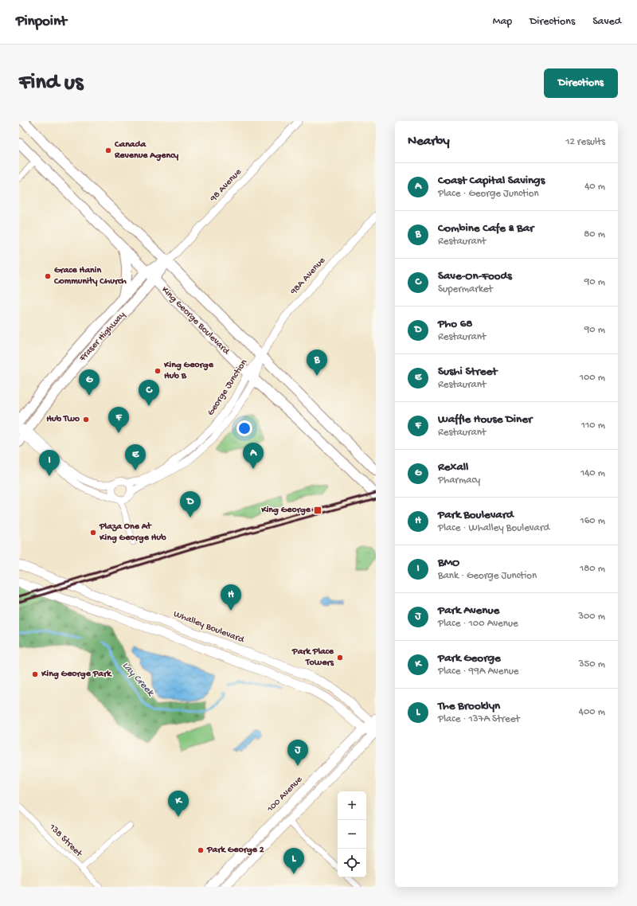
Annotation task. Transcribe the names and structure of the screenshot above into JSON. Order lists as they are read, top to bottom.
{
  "streets": {
    "main road": [
      "King George Boulevard",
      "Fraser Highway",
      "Whalley Boulevard",
      "100 Avenue"
    ],
    "street": [
      "98 Avenue",
      "98A Avenue",
      "George Junction",
      "138 Street"
    ]
  },
  "crossings": [
    ["98 Avenue", "Fraser Highway"],
    ["98A Avenue", "George Junction"],
    ["King George Boulevard", "Fraser Highway"],
    ["King George Boulevard", "George Junction"],
    ["Whalley Boulevard", "100 Avenue"]
  ],
  "water": ["Lay Creek"],
  "places": {
    "other": [
      "Canada Revenue Agency",
      "Grace Hanin Community Church",
      "King George Hub B",
      "Hub Two",
      "Plaza One At King George Hub",
      "Park Place Towers",
      "King George Park",
      "Park George 2"
    ],
    "transit": ["King George"]
  },
  "page": {
    "header": "Pinpoint",
    "nav": ["Map", "Directions", "Saved"],
    "buttons": "Directions",
    "title": "Find us",
    "heading": ["Nearby", "12 results"],
    "list": [
      {
        "mark": "A",
        "name": "Coast Capital Savings",
        "note": "Place · George Junction",
        "value": "40 m"
      },
      {
        "mark": "B",
        "name": "Combine Cafe & Bar",
        "note": "Restaurant",
        "value": "80 m"
      },
      {
        "mark": "C",
        "name": "Save-On-Foods",
        "note": "Supermarket",
        "value": "90 m"
      },
      {
        "mark": "D",
        "name": "Pho 68",
        "note": "Restaurant",
        "value": "90 m"
      },
      {
        "mark": "E",
        "name": "Sushi Street",
        "note": "Restaurant",
        "value": "100 m"
      },
      {
        "mark": "F",
        "name": "Waffle House Diner",
        "note": "Restaurant",
        "value": "110 m"
      },
      {
        "mark": "G",
        "name": "Rexall",
        "note": "Pharmacy",
        "value": "140 m"
      },
      {
        "mark": "H",
        "name": "Park Boulevard",
        "note": "Place · Whalley Boulevard",
        "value": "160 m"
      },
      {
        "mark": "I",
        "name": "BMO",
        "note": "Bank · George Junction",
        "value": "180 m"
      },
      {
        "mark": "J",
        "name": "Park Avenue",
        "note": "Place · 100 Avenue",
        "value": "300 m"
      },
      {
        "mark": "K",
        "name": "Park George",
        "note": "Place · 99A Avenue",
        "value": "350 m"
      },
      {
        "mark": "L",
        "name": "The Brooklyn",
        "note": "Place · 137A Street",
        "value": "400 m"
      }
    ],
    "pins": [
      "B",
      "G",
      "C",
      "F",
      "A",
      "E",
      "I",
      "D",
      "H",
      "J",
      "K",
      "L"
    ],
    "map_buttons": ["+", "−"]
  }
}
